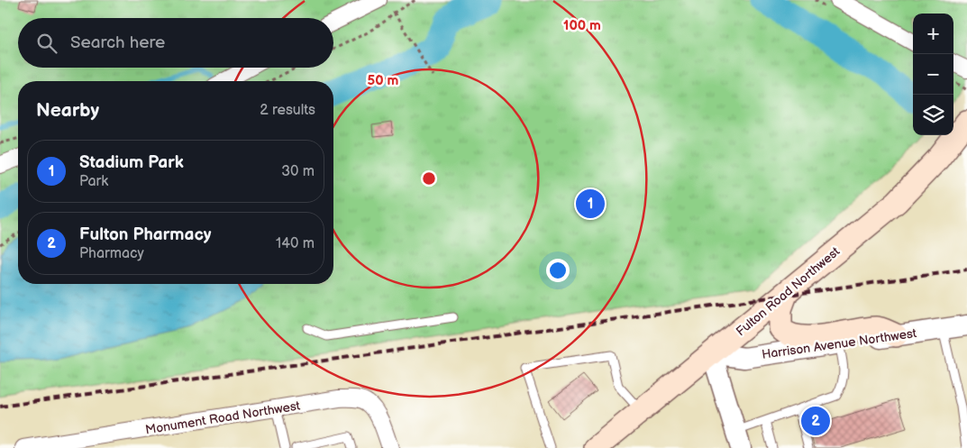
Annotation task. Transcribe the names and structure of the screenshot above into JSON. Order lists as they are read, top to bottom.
{
  "streets": {
    "main road": ["Fulton Road Northwest"],
    "street": ["Harrison Avenue Northwest", "Monument Road Northwest"]
  },
  "crossings": [
    ["Fulton Road Northwest", "Harrison Avenue Northwest"]
  ],
  "page": {
    "map_buttons": ["+", "−"],
    "search": "Search here",
    "heading": ["Nearby", "2 results"],
    "list": [
      {
        "mark": "1",
        "name": "Stadium Park",
        "note": "Park",
        "value": "30 m"
      },
      {
        "mark": "2",
        "name": "Fulton Pharmacy",
        "note": "Pharmacy",
        "value": "140 m"
      }
    ],
    "pins": ["1", "2"]
  },
  "rings": ["100 m", "50 m"]
}
